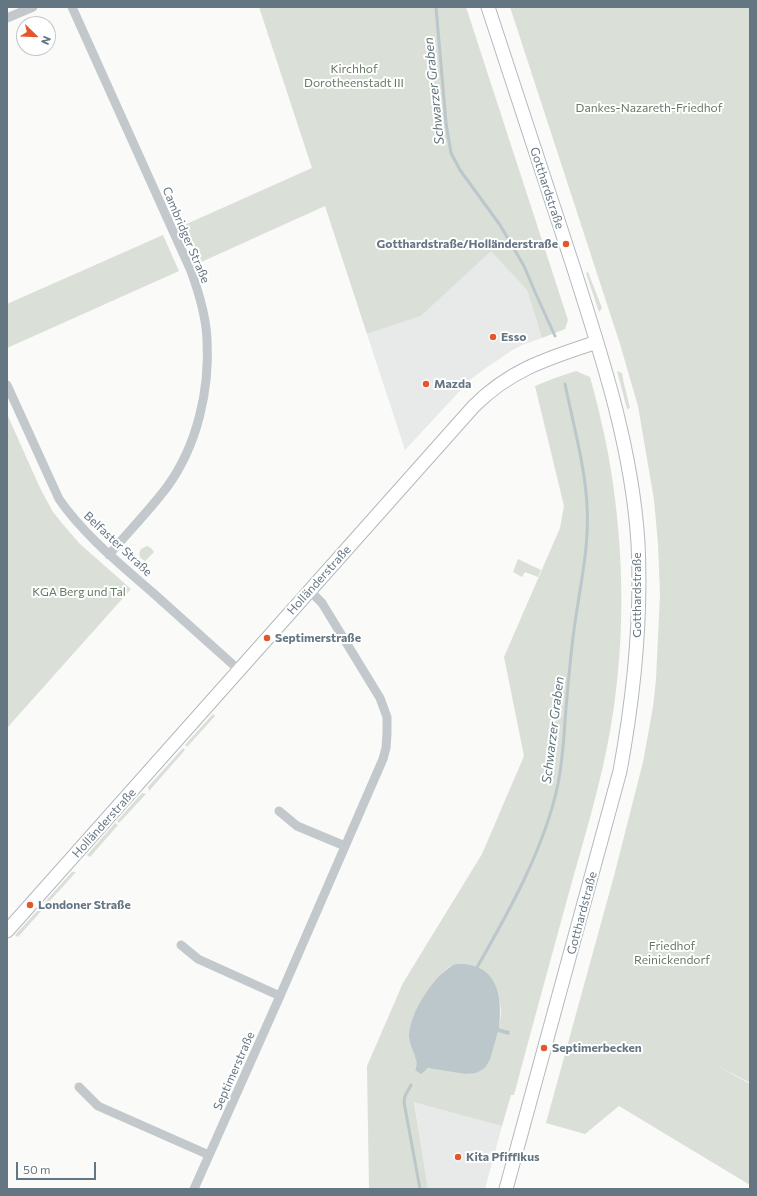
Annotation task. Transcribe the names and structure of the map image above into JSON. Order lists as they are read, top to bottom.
{
  "streets": {
    "main road": ["Gotthardstraße", "Holländerstraße"],
    "street": ["Cambridger Straße", "Belfaster Straße", "Septimerstraße"]
  },
  "crossings": [
    ["Gotthardstraße", "Holländerstraße"],
    ["Cambridger Straße", "Belfaster Straße"],
    ["Belfaster Straße", "Holländerstraße"],
    ["Holländerstraße", "Septimerstraße"]
  ],
  "water": ["Schwarzer Graben"],
  "parks": [
    "Kirchhof Dorotheenstadt III",
    "Dankes-Nazareth-Friedhof",
    "KGA Berg und Tal",
    "Friedhof Reinickendorf"
  ],
  "places": [
    "Gotthardstraße/Holländerstraße",
    "Esso",
    "Mazda",
    "Septimerstraße",
    "Londoner Straße",
    "Septimerbecken",
    "Kita Pfiffikus"
  ],
  "scale_bar": "50 m",
  "north": "bottom right"
}
